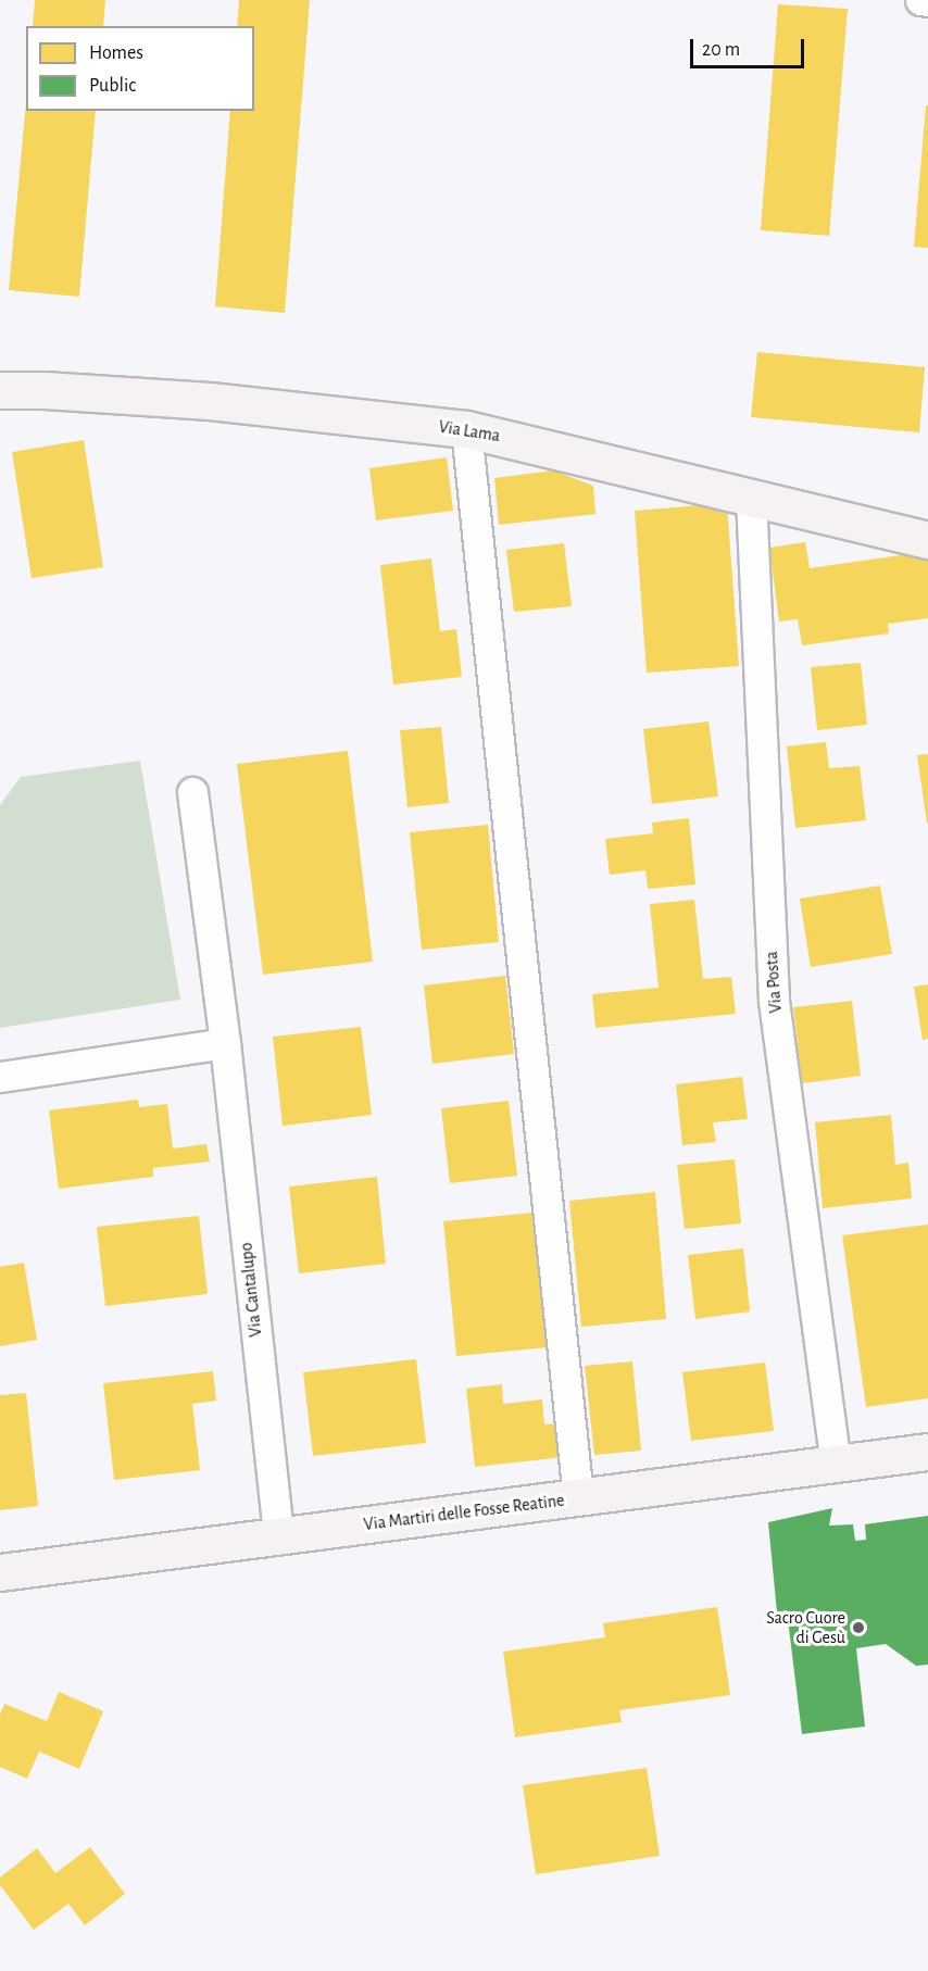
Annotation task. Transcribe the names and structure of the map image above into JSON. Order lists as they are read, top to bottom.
{
  "streets": {
    "main road": ["Via Lama", "Via Martiri delle Fosse Reatine"],
    "street": ["Via Posta", "Via Cantalupo"]
  },
  "crossings": [
    ["Via Lama", "Via Posta"],
    ["Via Posta", "Via Martiri delle Fosse Reatine"],
    ["Via Cantalupo", "Via Martiri delle Fosse Reatine"]
  ],
  "places": ["Sacro Cuore di Gesù"],
  "legend": ["Homes", "Public"],
  "scale_bar": "20 m"
}
